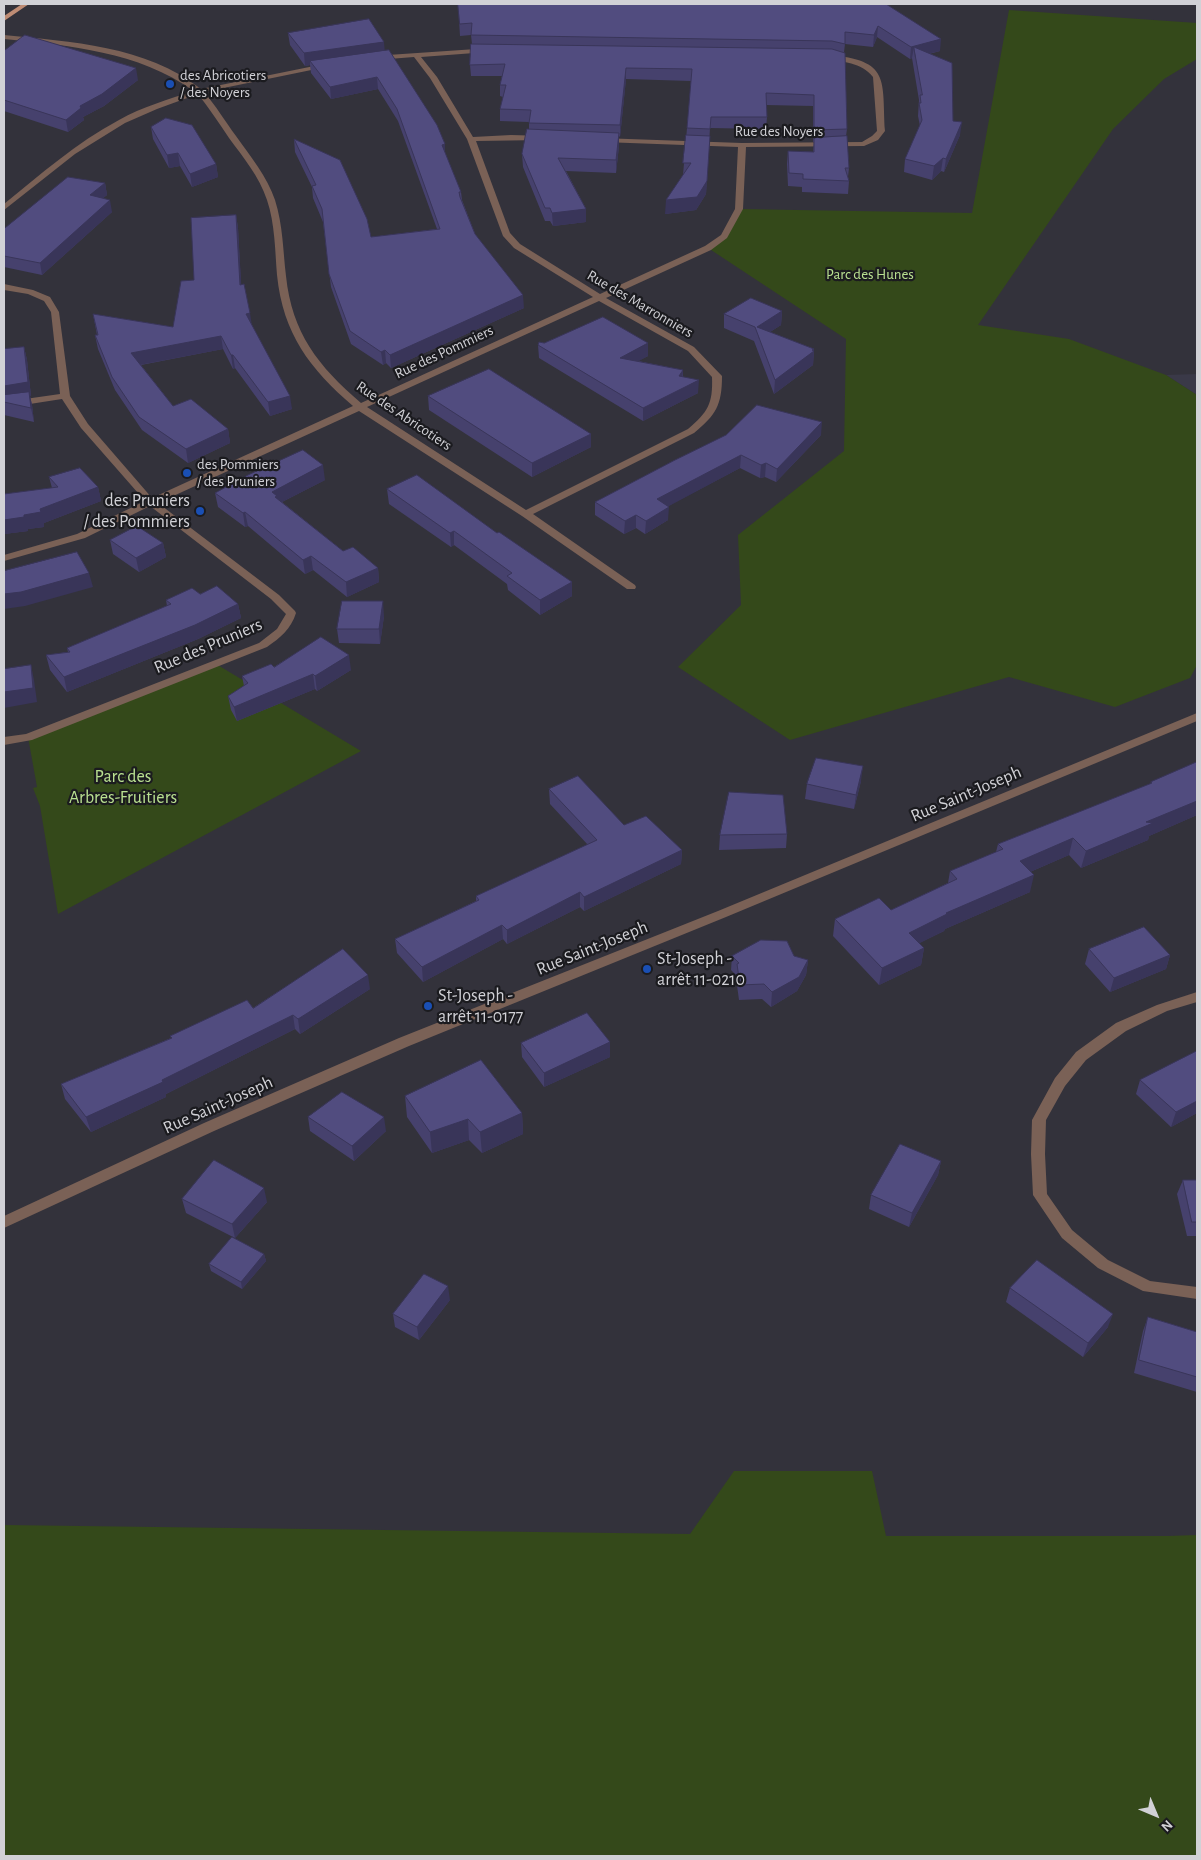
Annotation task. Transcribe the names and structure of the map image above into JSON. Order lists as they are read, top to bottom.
{
  "streets": {
    "street": [
      "Rue des Noyers",
      "Rue des Marronniers",
      "Rue des Pommiers",
      "Rue des Abricotiers",
      "Rue des Pruniers",
      "Rue Saint-Joseph"
    ]
  },
  "crossings": [
    ["Rue des Noyers", "Rue des Pommiers"],
    ["Rue des Marronniers", "Rue des Pommiers"],
    ["Rue des Marronniers", "Rue des Abricotiers"],
    ["Rue des Pommiers", "Rue des Abricotiers"],
    ["Rue des Pommiers", "Rue des Pruniers"]
  ],
  "parks": ["Parc des Hunes", "Parc des Arbres-Fruitiers"],
  "places": [
    "des Abricotiers / des Noyers",
    "des Pommiers / des Pruniers",
    "des Pruniers / des Pommiers",
    "St-Joseph - arrêt 11-0210",
    "St-Joseph - arrêt 11-0177"
  ],
  "north": "bottom right"
}
